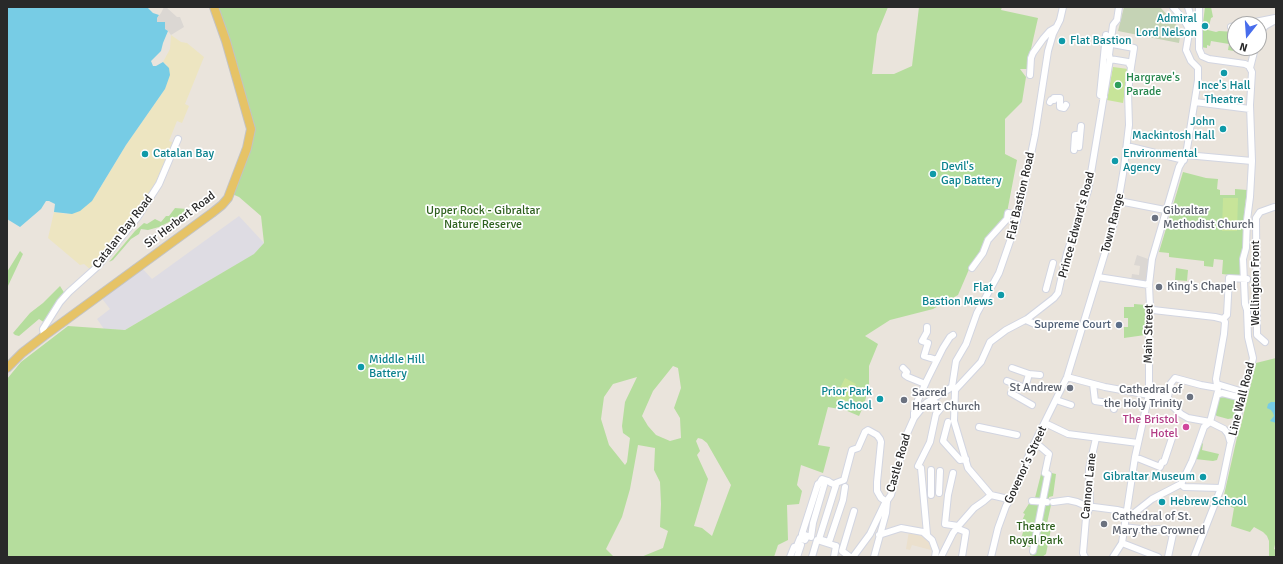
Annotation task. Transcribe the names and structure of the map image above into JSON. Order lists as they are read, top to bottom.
{
  "streets": {
    "main road": ["Sir Herbert Road"],
    "street": [
      "Flat Bastion Road",
      "Town Range",
      "Prince Edward's Road",
      "Catalan Bay Road",
      "Wellington Front",
      "Main Street",
      "Line Wall Road",
      "Castle Road",
      "Govenor's Street",
      "Cannon Lane"
    ]
  },
  "crossings": [
    ["Flat Bastion Road", "Prince Edward's Road"],
    ["Flat Bastion Road", "Castle Road"],
    ["Sir Herbert Road", "Catalan Bay Road"],
    ["Town Range", "Prince Edward's Road"],
    ["Town Range", "Govenor's Street"],
    ["Prince Edward's Road", "Castle Road"]
  ],
  "parks": ["Upper Rock - Gibraltar Nature Reserve", "Theatre Royal Park"],
  "places": [
    "Admiral Lord Nelson",
    "Flat Bastion",
    "Ince's Hall Theatre",
    "Hargrave's Parade",
    "John Mackintosh Hall",
    "Catalan Bay",
    "Environmental Agency",
    "Devil's Gap Battery",
    "Gibraltar Methodist Church",
    "King's Chapel",
    "Flat Bastion Mews",
    "Supreme Court",
    "Middle Hill Battery",
    "St Andrew",
    "Cathedral of the Holy Trinity",
    "Prior Park School",
    "Sacred Heart Church",
    "The Bristol Hotel",
    "Gibraltar Museum",
    "Hebrew School",
    "Cathedral of St. Mary the Crowned"
  ],
  "north": "bottom"
}
